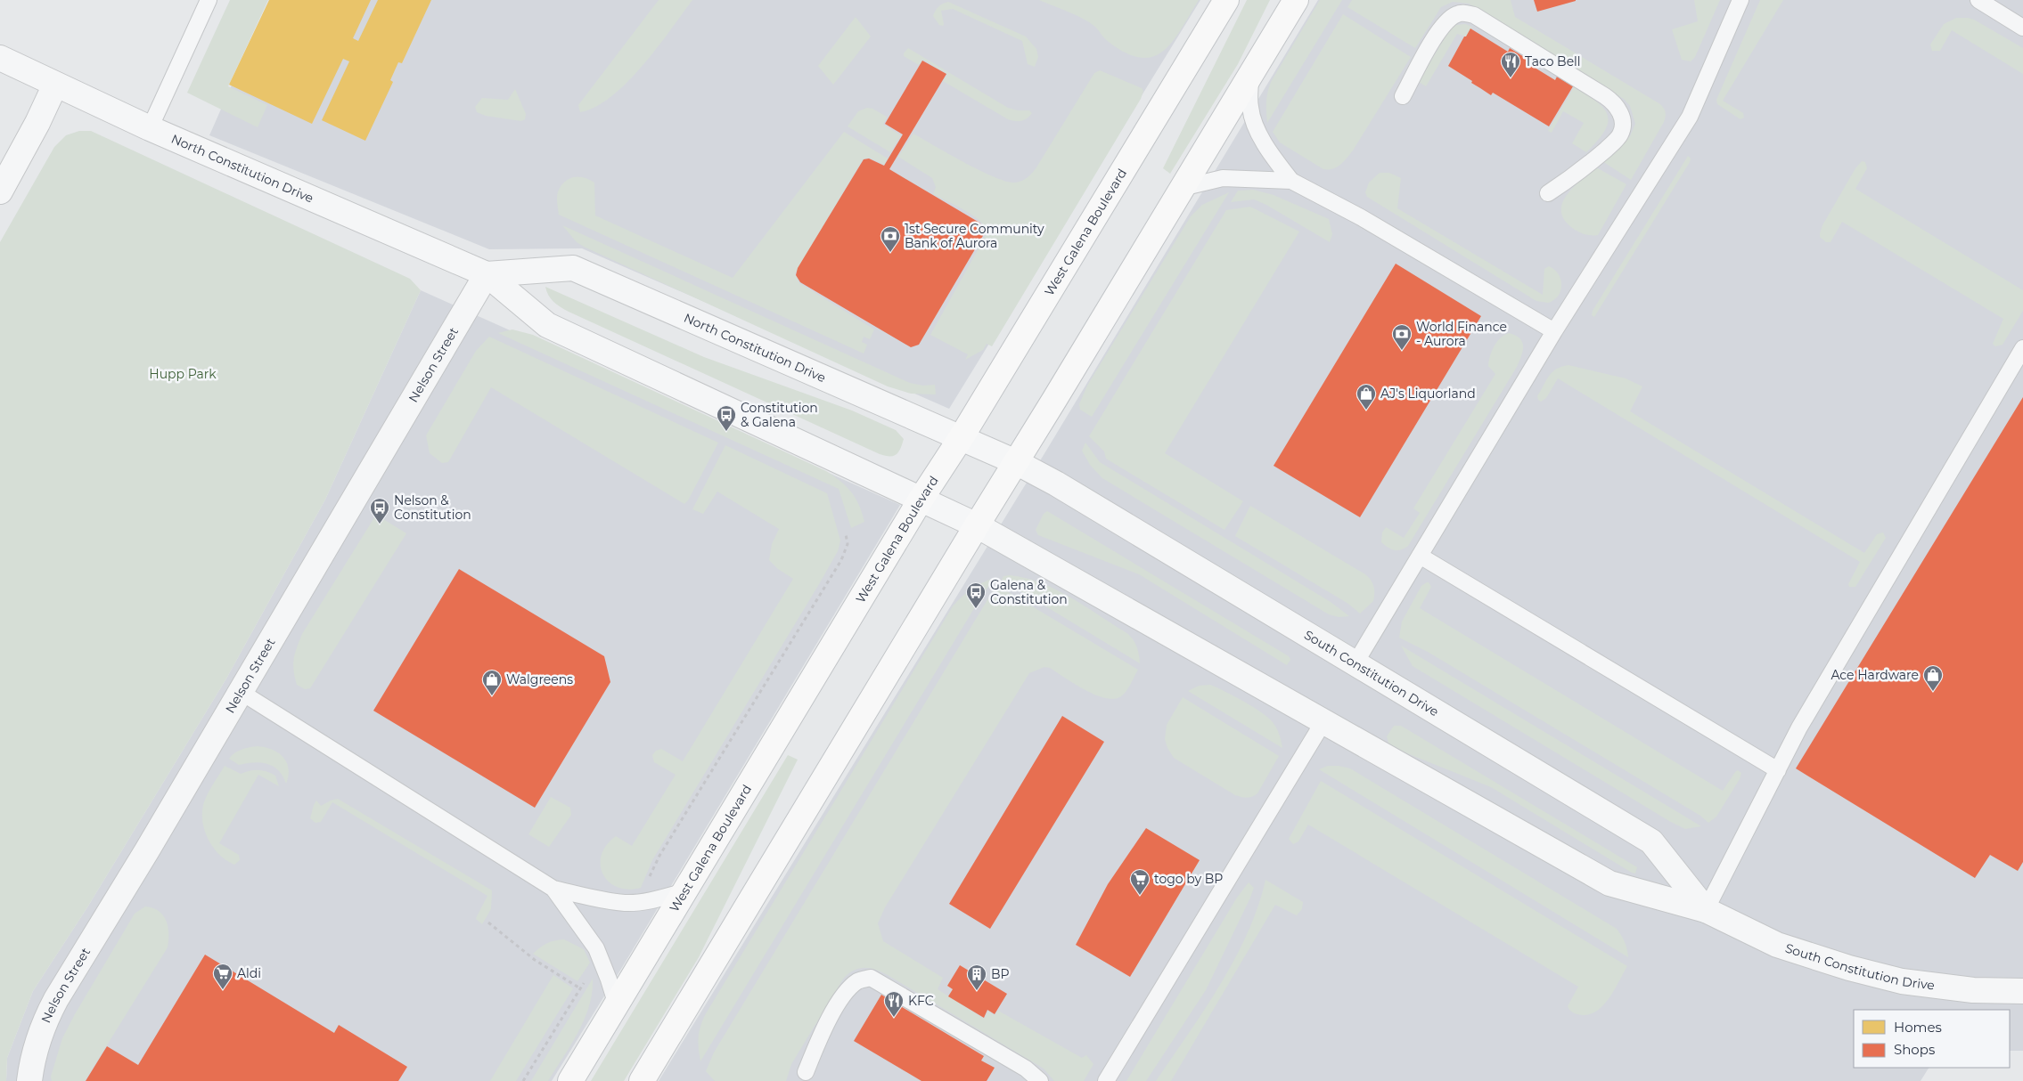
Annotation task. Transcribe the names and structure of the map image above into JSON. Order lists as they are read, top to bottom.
{
  "streets": {
    "main road": ["West Galena Boulevard"],
    "street": ["North Constitution Drive", "Nelson Street", "South Constitution Drive"]
  },
  "crossings": [
    ["North Constitution Drive", "West Galena Boulevard"],
    ["North Constitution Drive", "Nelson Street"],
    ["North Constitution Drive", "South Constitution Drive"]
  ],
  "parks": ["Hupp Park"],
  "places": {
    "restaurant": ["Taco Bell", "KFC"],
    "bank": ["1st Secure Community Bank of Aurora", "World Finance - Aurora"],
    "shop": ["AJ's Liquorland", "Ace Hardware", "Walgreens"],
    "bus stop": ["Constitution & Galena", "Nelson & Constitution", "Galena & Constitution"],
    "supermarket": ["togo by BP", "Aldi"],
    "building": ["BP"]
  },
  "legend": ["Homes", "Shops"]
}
